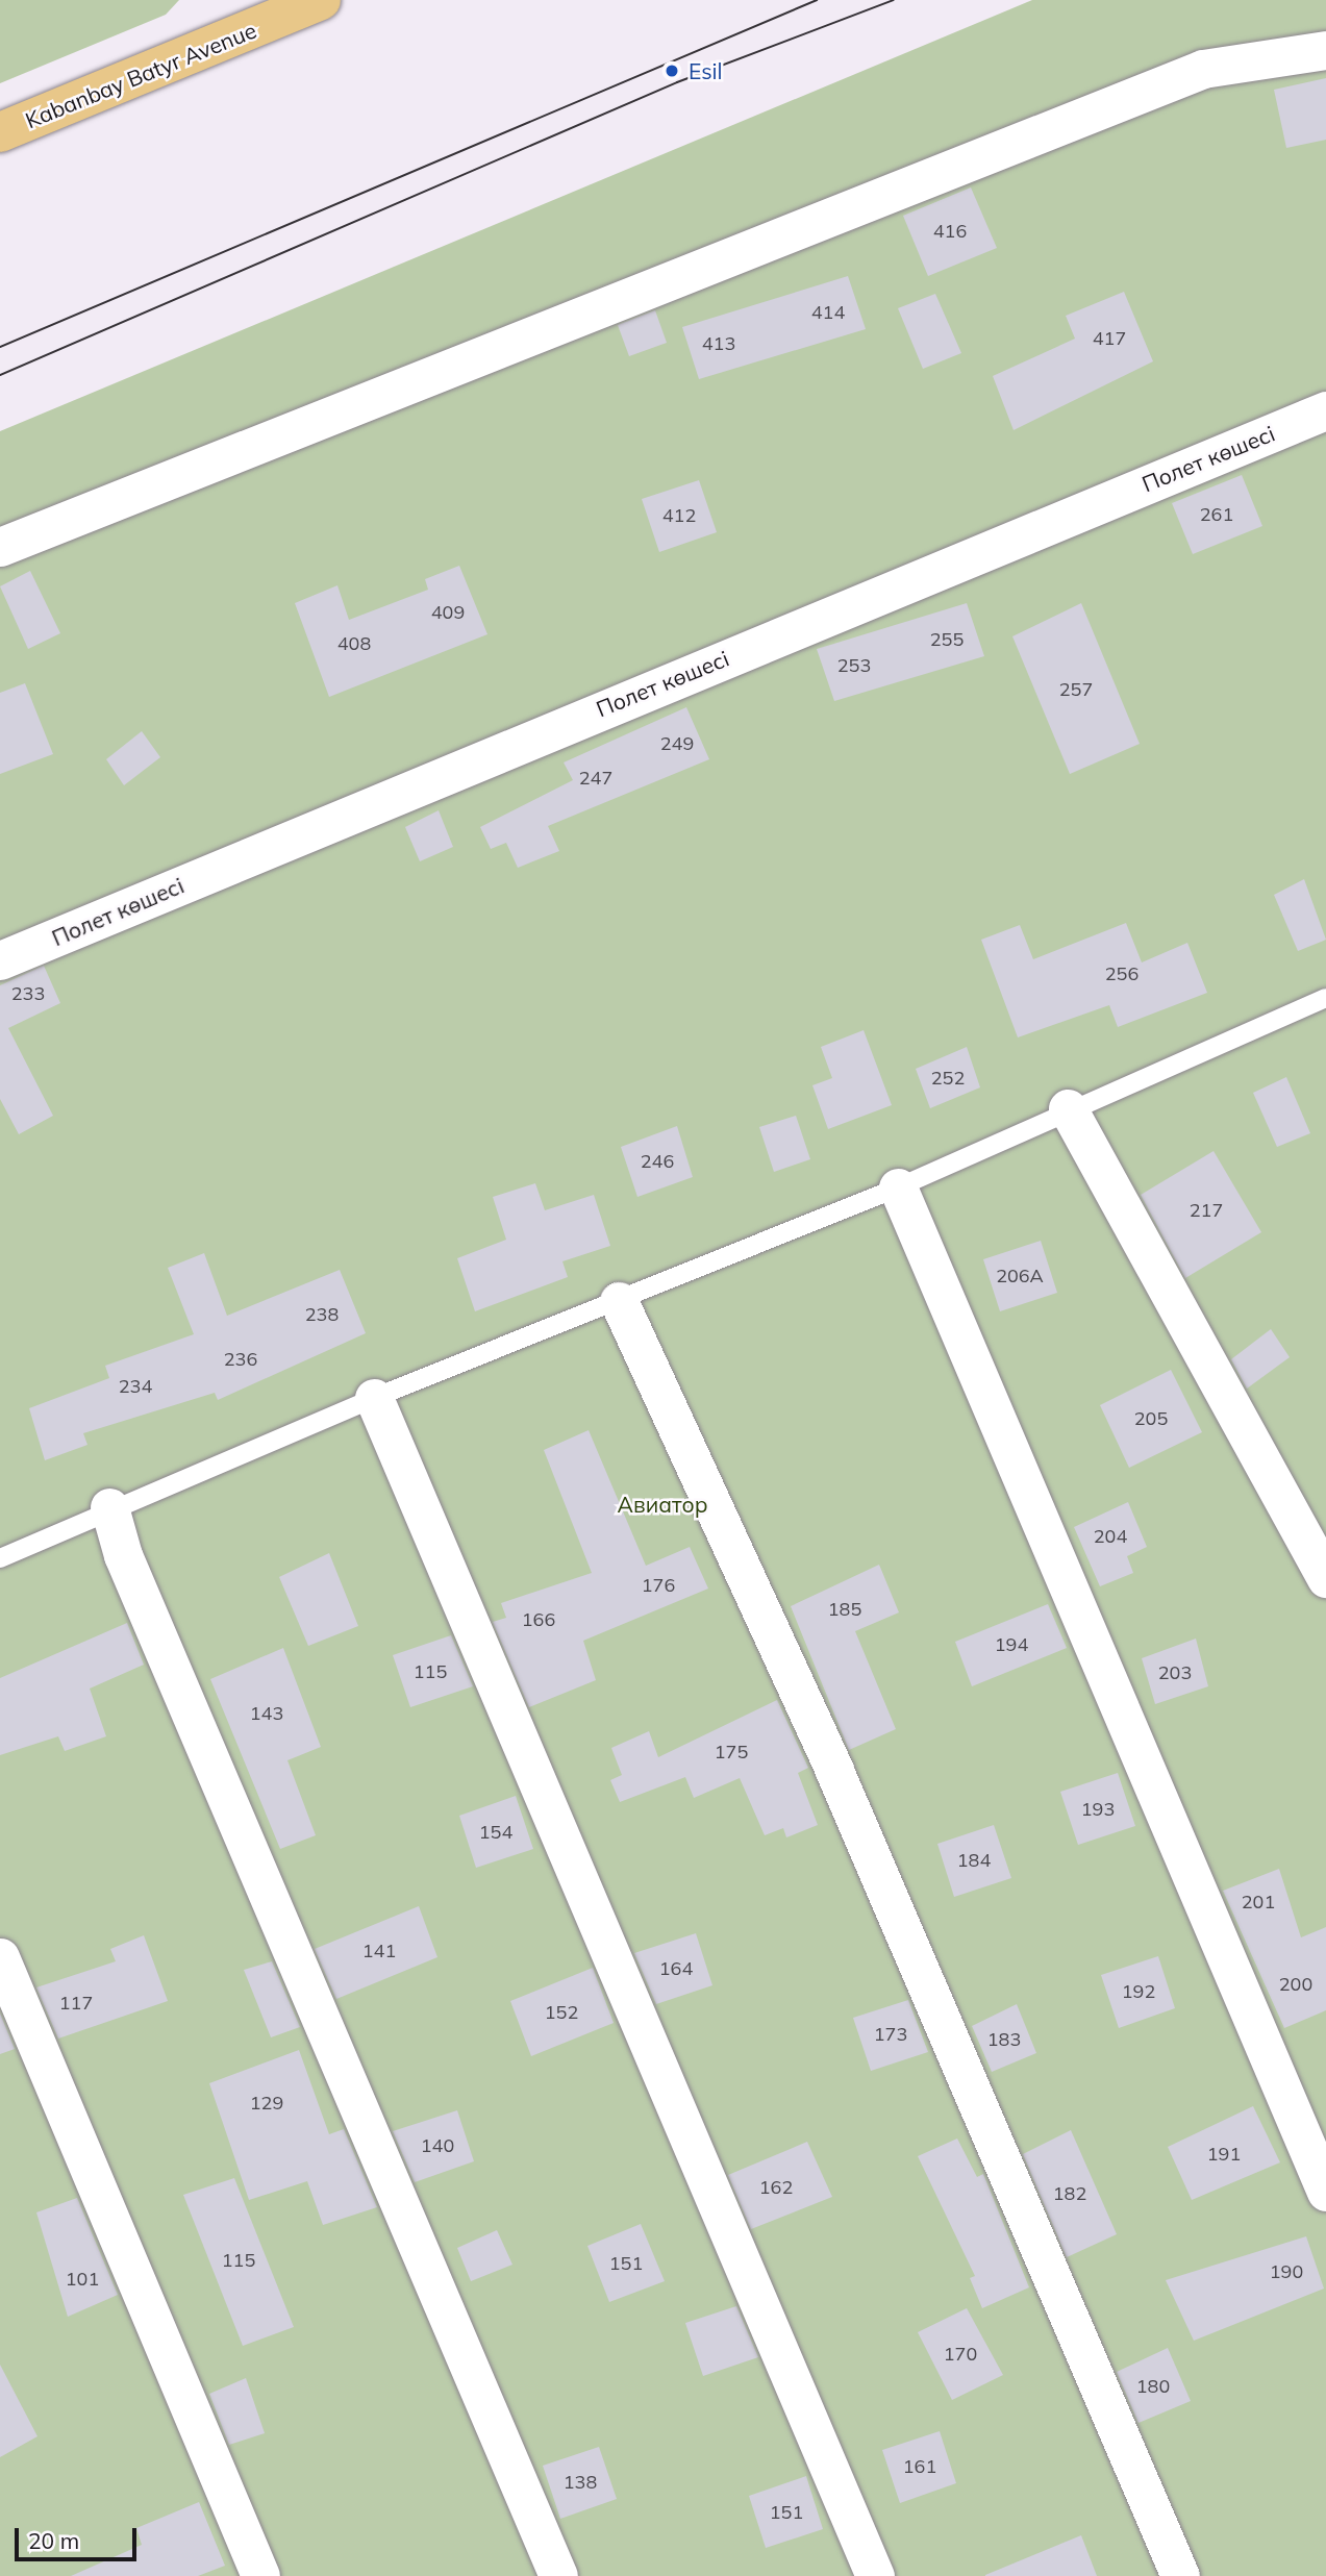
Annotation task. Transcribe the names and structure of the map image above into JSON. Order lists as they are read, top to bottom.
{
  "streets": {
    "main road": ["Kabanbay Batyr Avenue"],
    "street": ["Полет көшесі"]
  },
  "parks": ["Авиатор"],
  "places": ["Esil"],
  "house_numbers": [
    "416",
    "414",
    "417",
    "413",
    "261",
    "412",
    "409",
    "255",
    "408",
    "253",
    "257",
    "249",
    "247",
    "256",
    "233",
    "252",
    "246",
    "217",
    "206A",
    "238",
    "236",
    "234",
    "205",
    "204",
    "176",
    "185",
    "166",
    "194",
    "115",
    "203",
    "143",
    "175",
    "193",
    "154",
    "184",
    "201",
    "141",
    "164",
    "200",
    "192",
    "117",
    "152",
    "173",
    "183",
    "129",
    "140",
    "191",
    "162",
    "182",
    "115",
    "151",
    "190",
    "101",
    "170",
    "180",
    "161",
    "138",
    "151"
  ],
  "scale_bar": "20 m"
}
